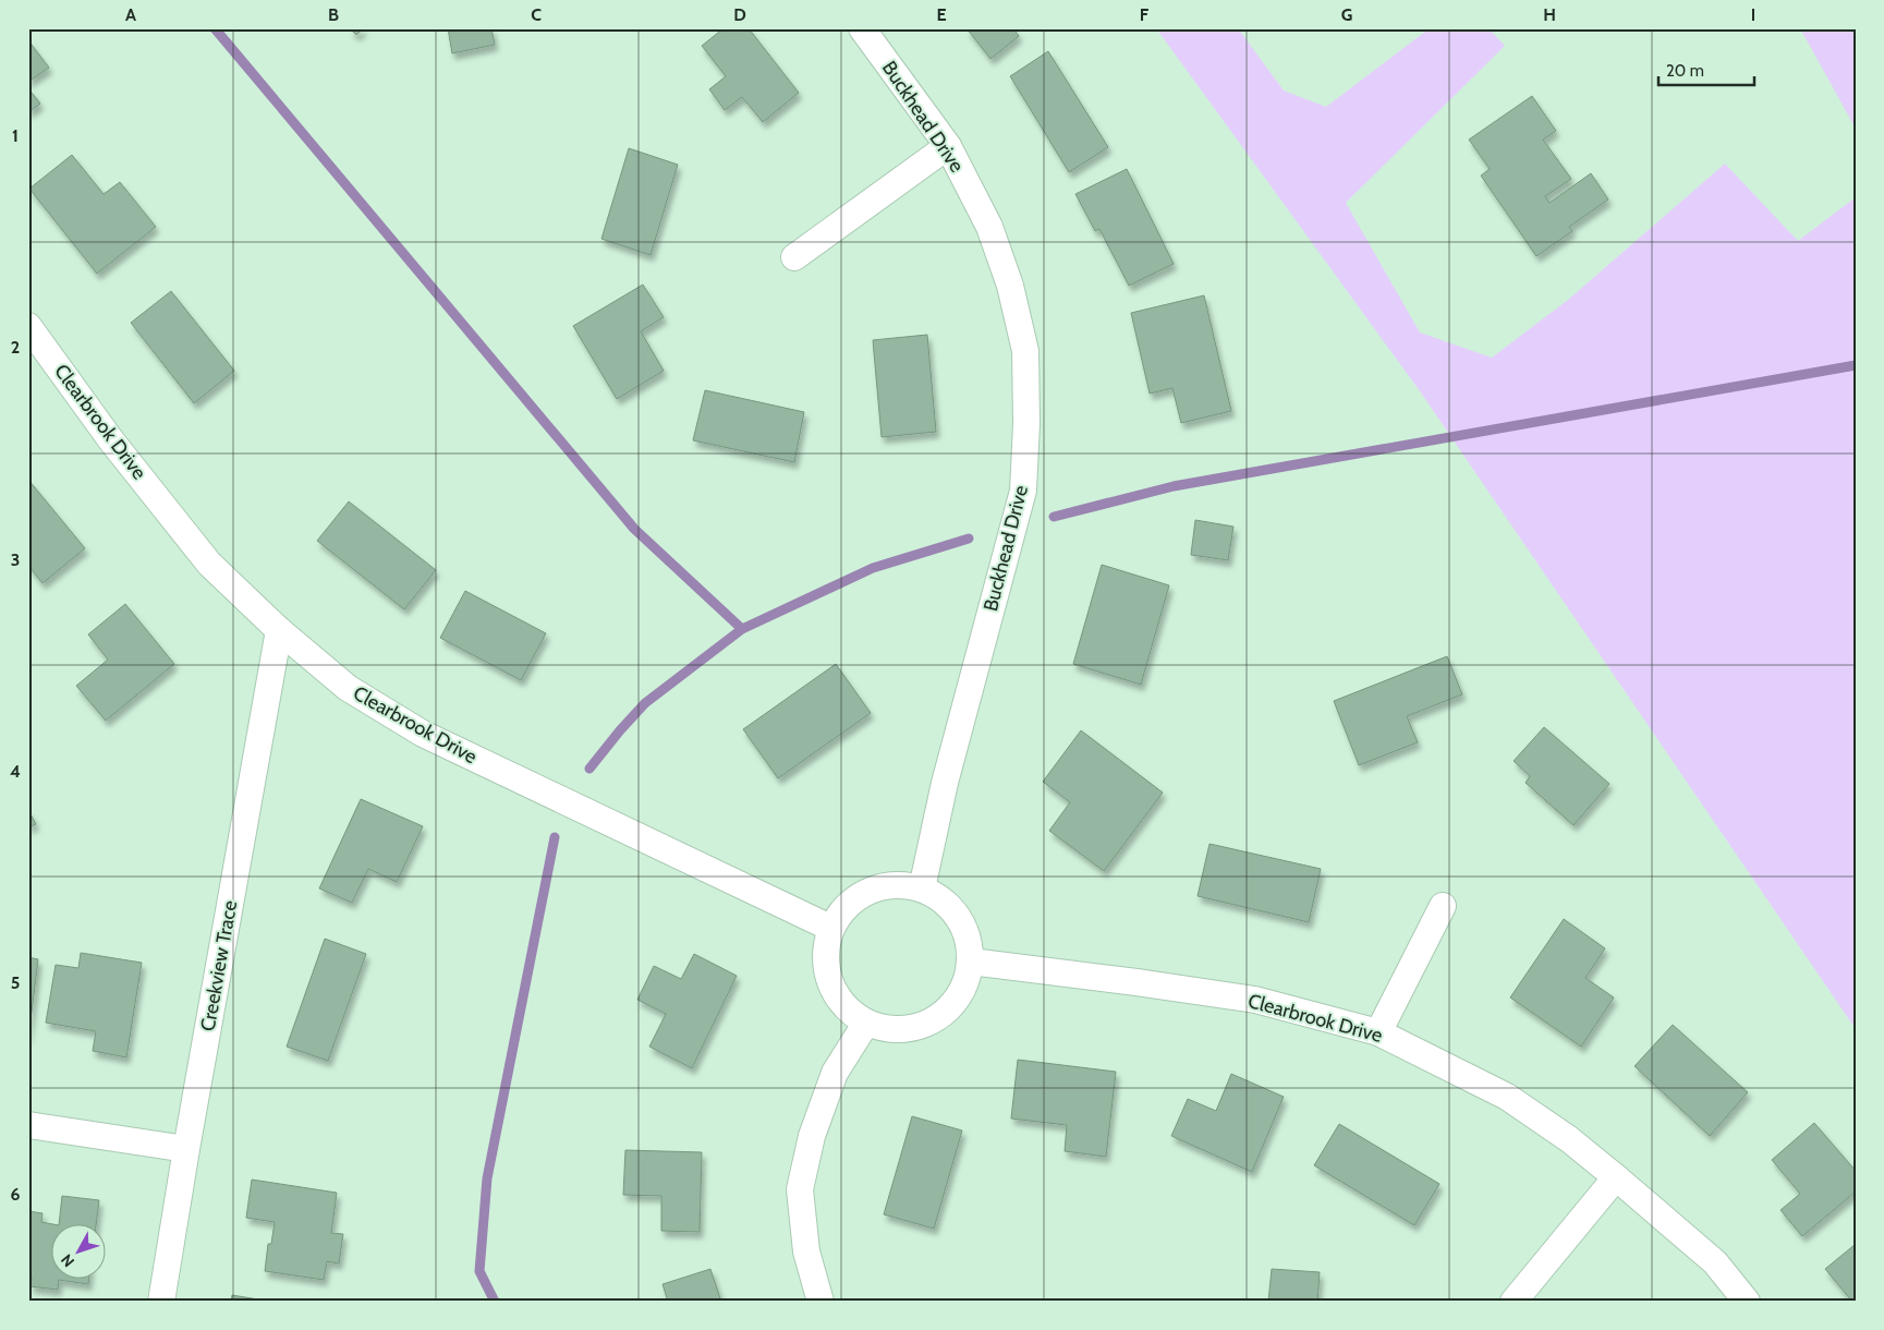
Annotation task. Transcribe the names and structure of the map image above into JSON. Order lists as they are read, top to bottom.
{
  "streets": {
    "street": ["Buckhead Drive", "Clearbrook Drive", "Creekview Trace"]
  },
  "crossings": [
    ["Buckhead Drive", "Clearbrook Drive"],
    ["Clearbrook Drive", "Creekview Trace"]
  ],
  "scale_bar": "20 m",
  "north": "bottom left",
  "grid": {
    "columns": [
      "A",
      "B",
      "C",
      "D",
      "E",
      "F",
      "G",
      "H",
      "I"
    ],
    "rows": [
      "1",
      "2",
      "3",
      "4",
      "5",
      "6"
    ]
  }
}
